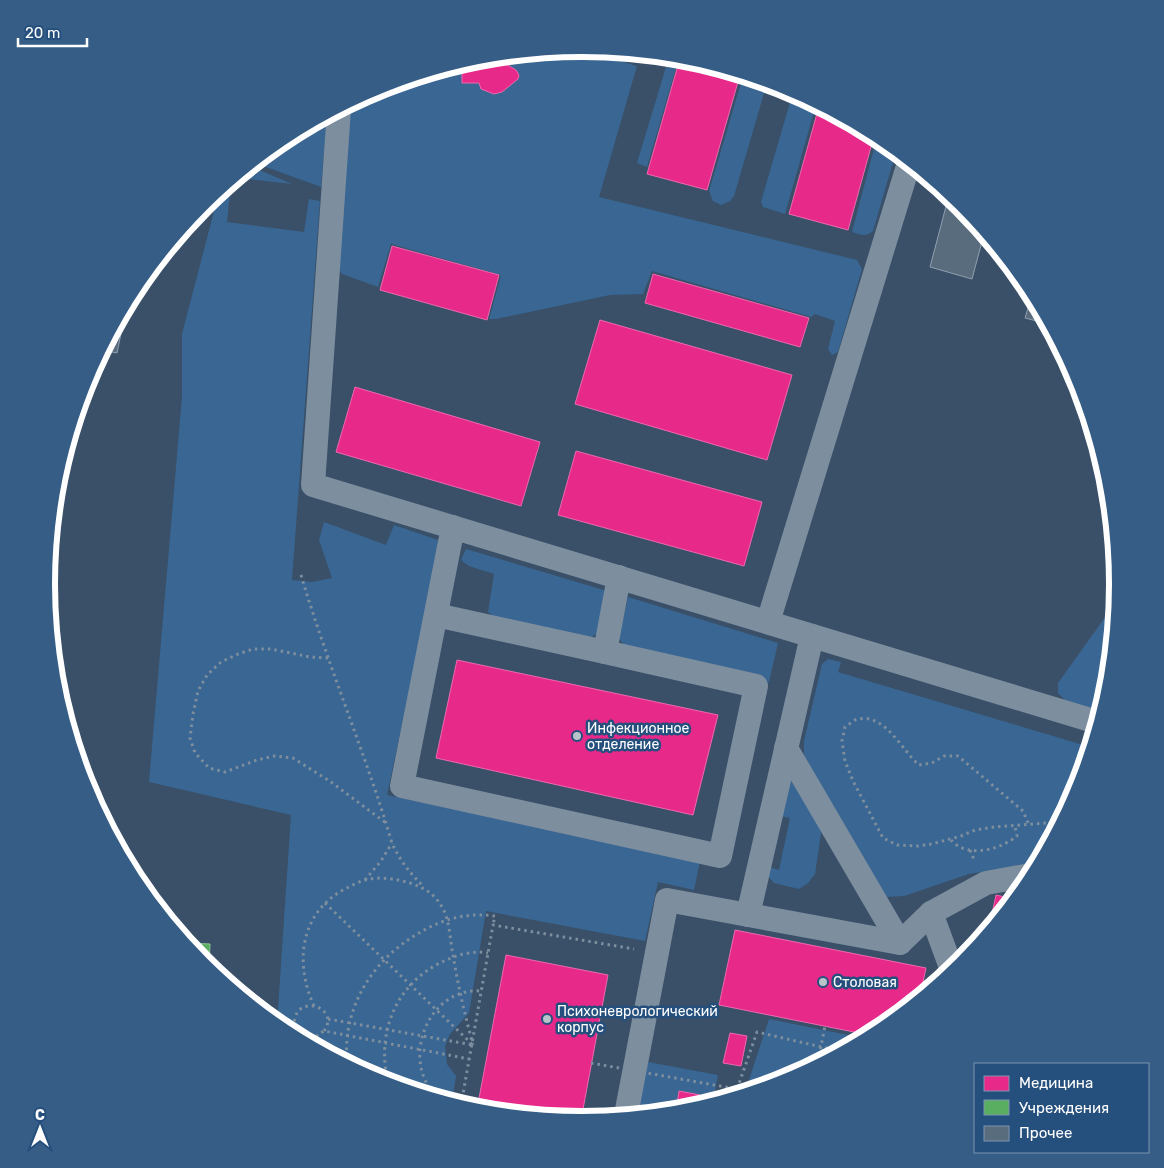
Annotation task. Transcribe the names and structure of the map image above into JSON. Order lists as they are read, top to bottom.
{
  "places": ["Инфекционное отделение", "Столовая", "Психоневрологический корпус"],
  "legend": ["Медицина", "Учреждения", "Прочее"],
  "scale_bar": "20 m",
  "north": "top"
}
